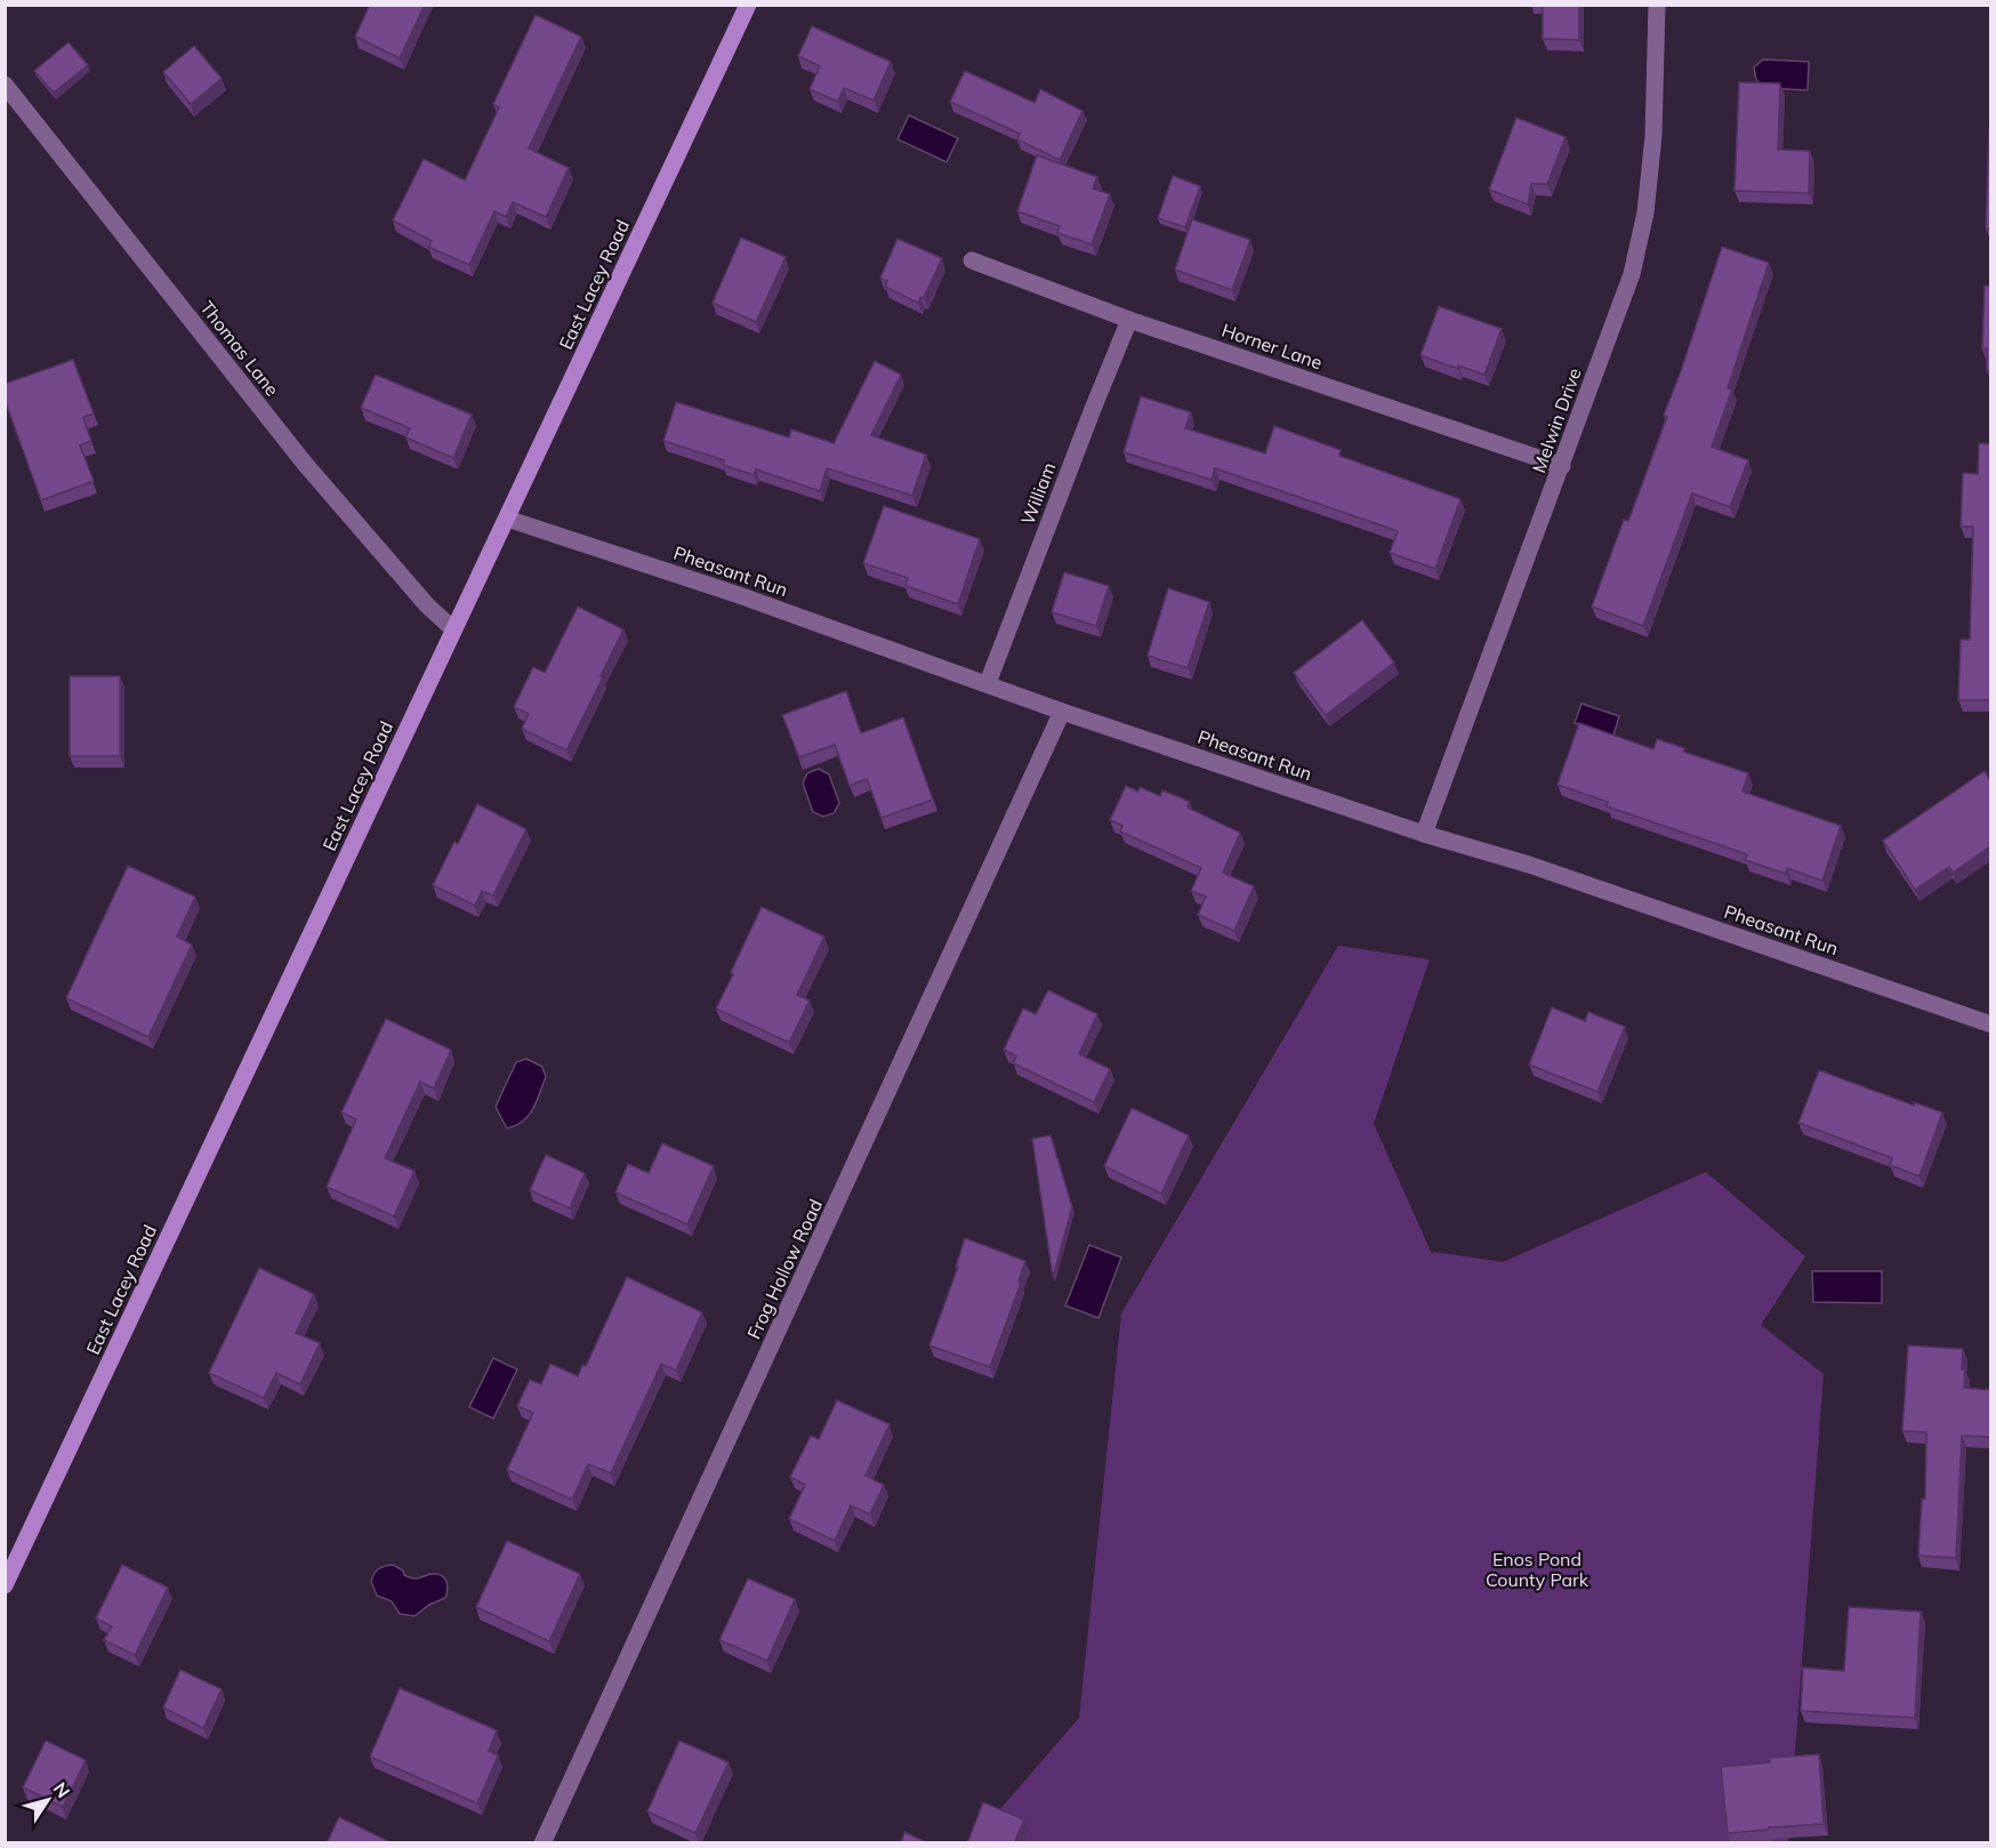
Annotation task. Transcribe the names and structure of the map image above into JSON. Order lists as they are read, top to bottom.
{
  "streets": {
    "street": [
      "East Lacey Road",
      "Horner Lane",
      "Thomas Lane",
      "Melwin Drive",
      "William",
      "Pheasant Run",
      "Frog Hollow Road"
    ]
  },
  "crossings": [
    ["East Lacey Road", "Thomas Lane"],
    ["East Lacey Road", "Pheasant Run"],
    ["Horner Lane", "Melwin Drive"],
    ["Horner Lane", "William"],
    ["Melwin Drive", "Pheasant Run"],
    ["William", "Pheasant Run"],
    ["Pheasant Run", "Frog Hollow Road"]
  ],
  "parks": ["Enos Pond County Park"],
  "north": "top right"
}
